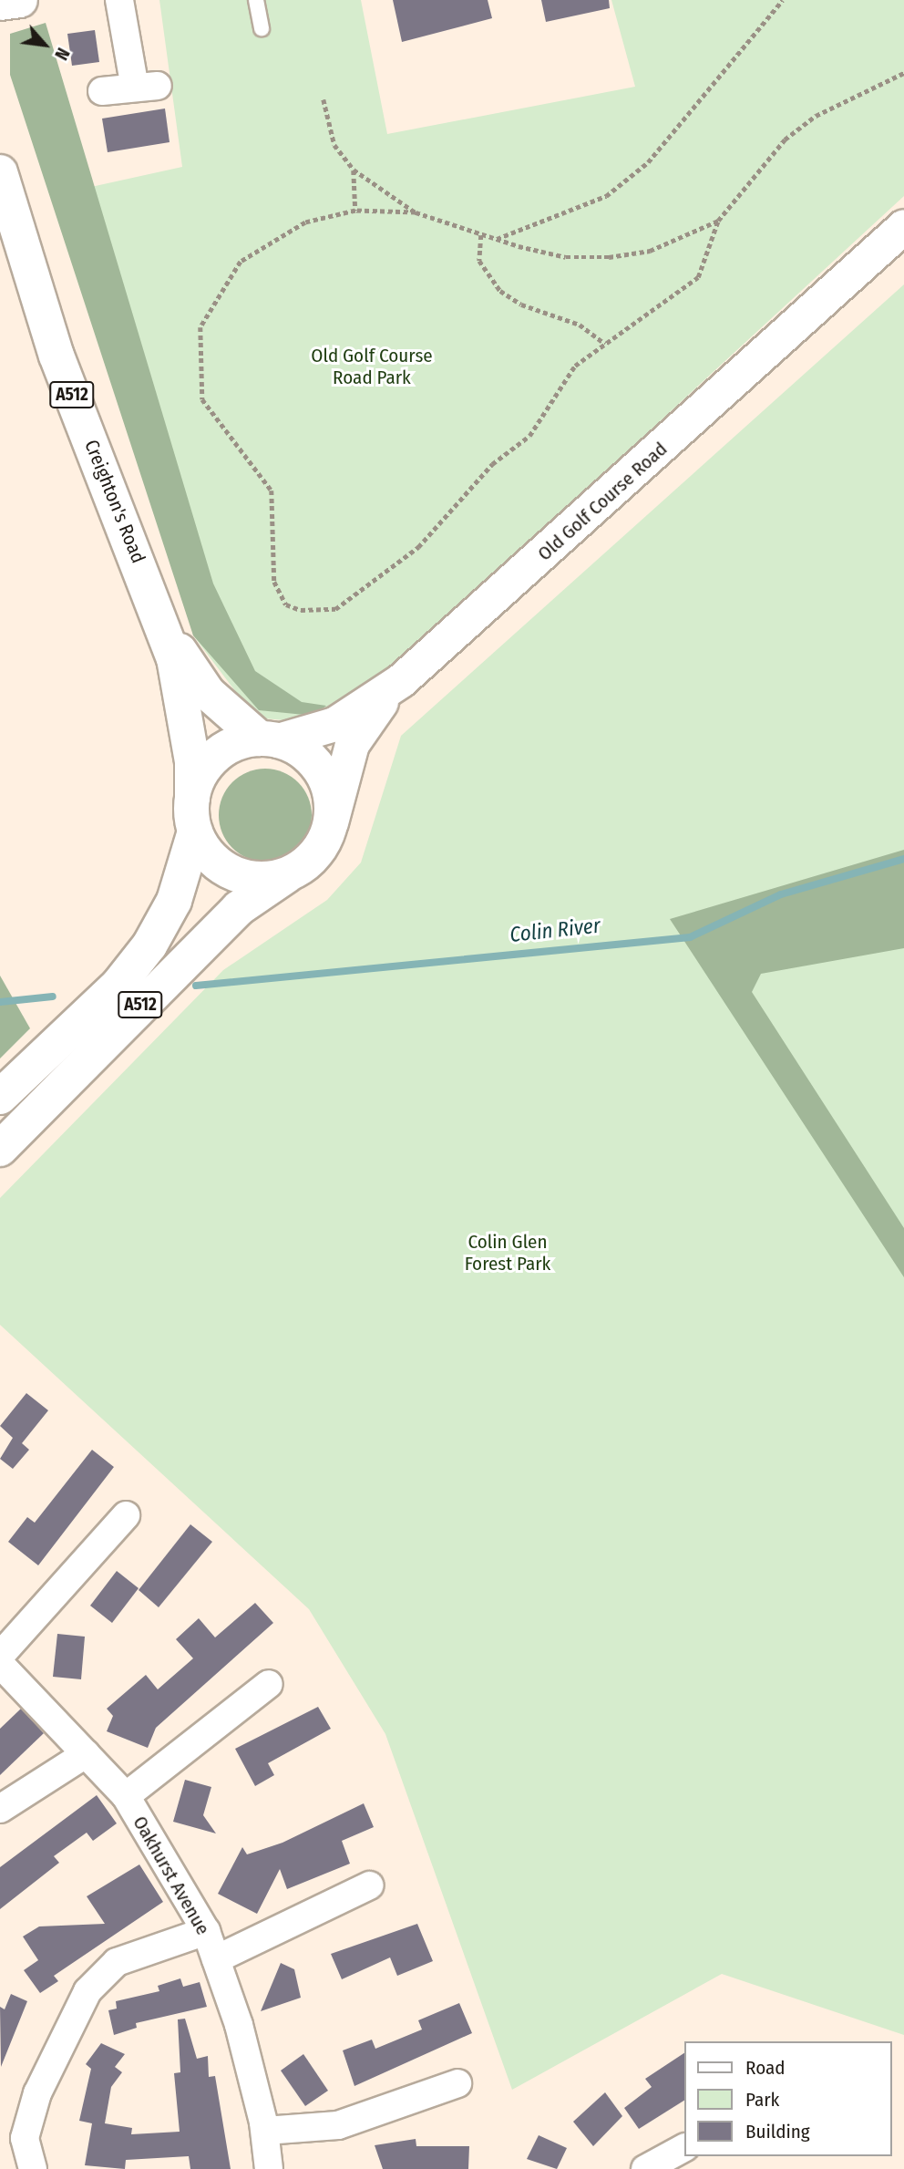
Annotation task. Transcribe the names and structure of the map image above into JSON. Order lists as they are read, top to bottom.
{
  "streets": {
    "highway": ["A512", "Creighton's Road"],
    "street": ["Old Golf Course Road", "Oakhurst Avenue"]
  },
  "crossings": [
    ["A512", "Creighton's Road"],
    ["A512", "Old Golf Course Road"],
    ["Creighton's Road", "Old Golf Course Road"]
  ],
  "water": ["Colin River"],
  "parks": ["Old Golf Course Road Park", "Colin Glen Forest Park"],
  "legend": ["Road", "Park", "Building"],
  "north": "bottom right"
}
